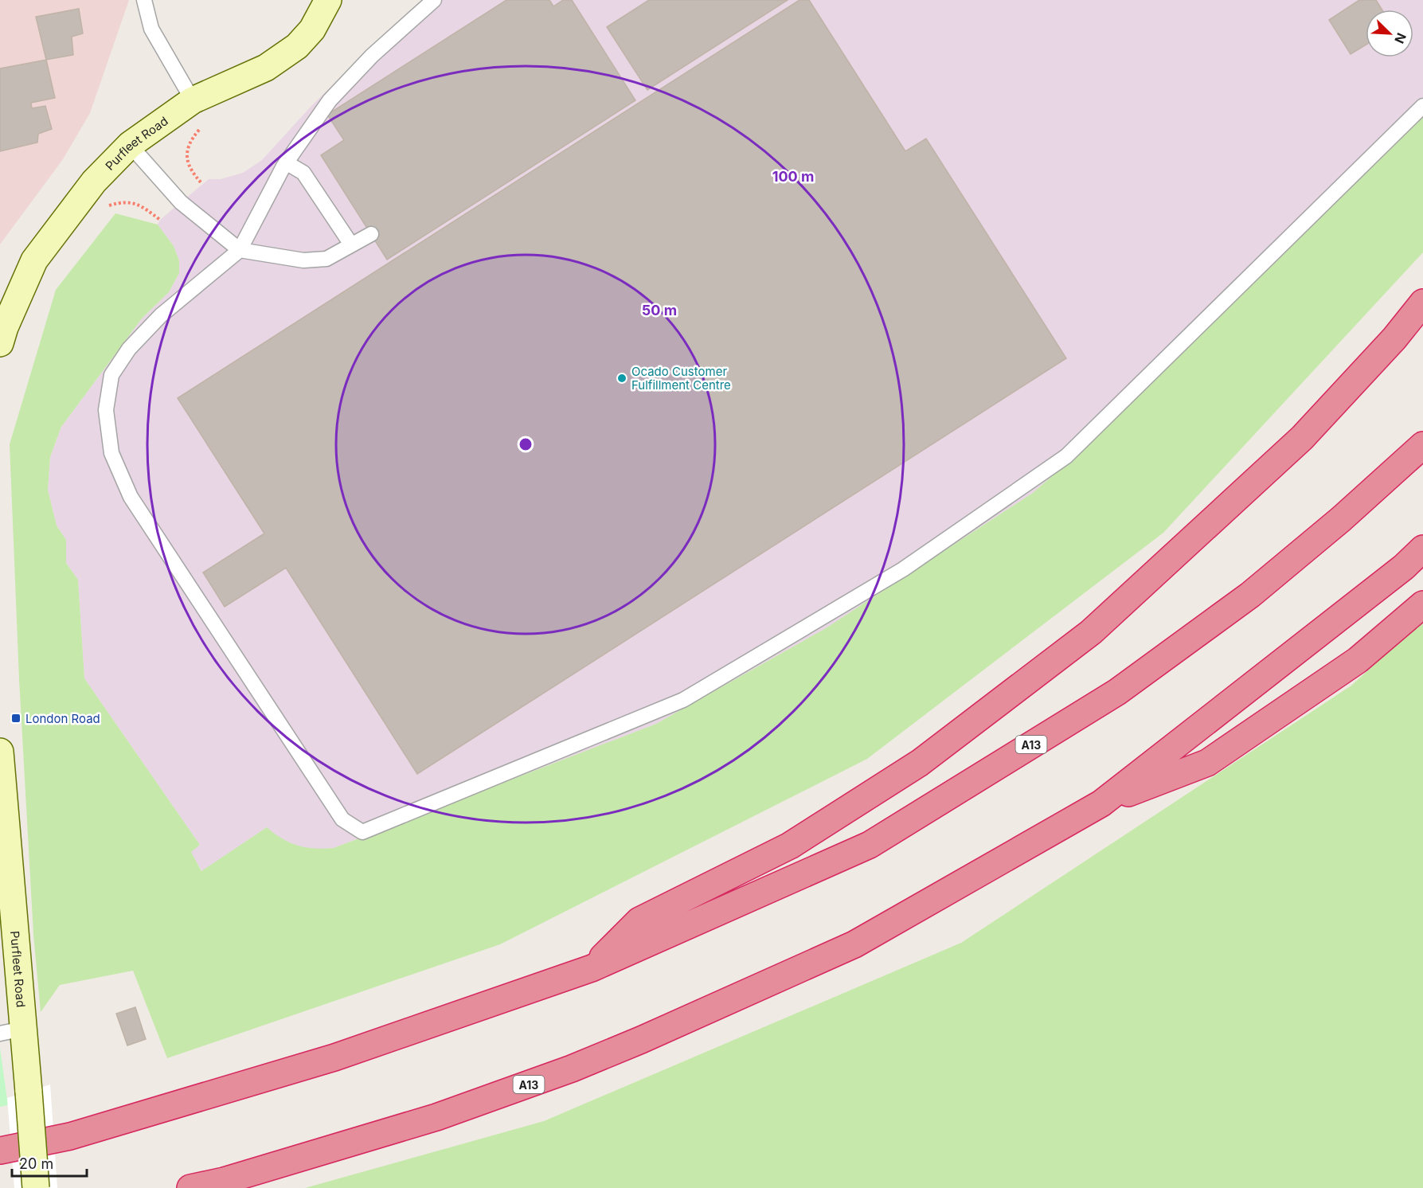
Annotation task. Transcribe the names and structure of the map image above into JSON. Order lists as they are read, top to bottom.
{
  "streets": {
    "highway": ["A13"],
    "street": ["Purfleet Road"]
  },
  "places": {
    "other": ["Ocado Customer Fulfillment Centre"],
    "transit": ["London Road"]
  },
  "scale_bar": "20 m",
  "north": "bottom right",
  "rings": ["100 m", "50 m"]
}
